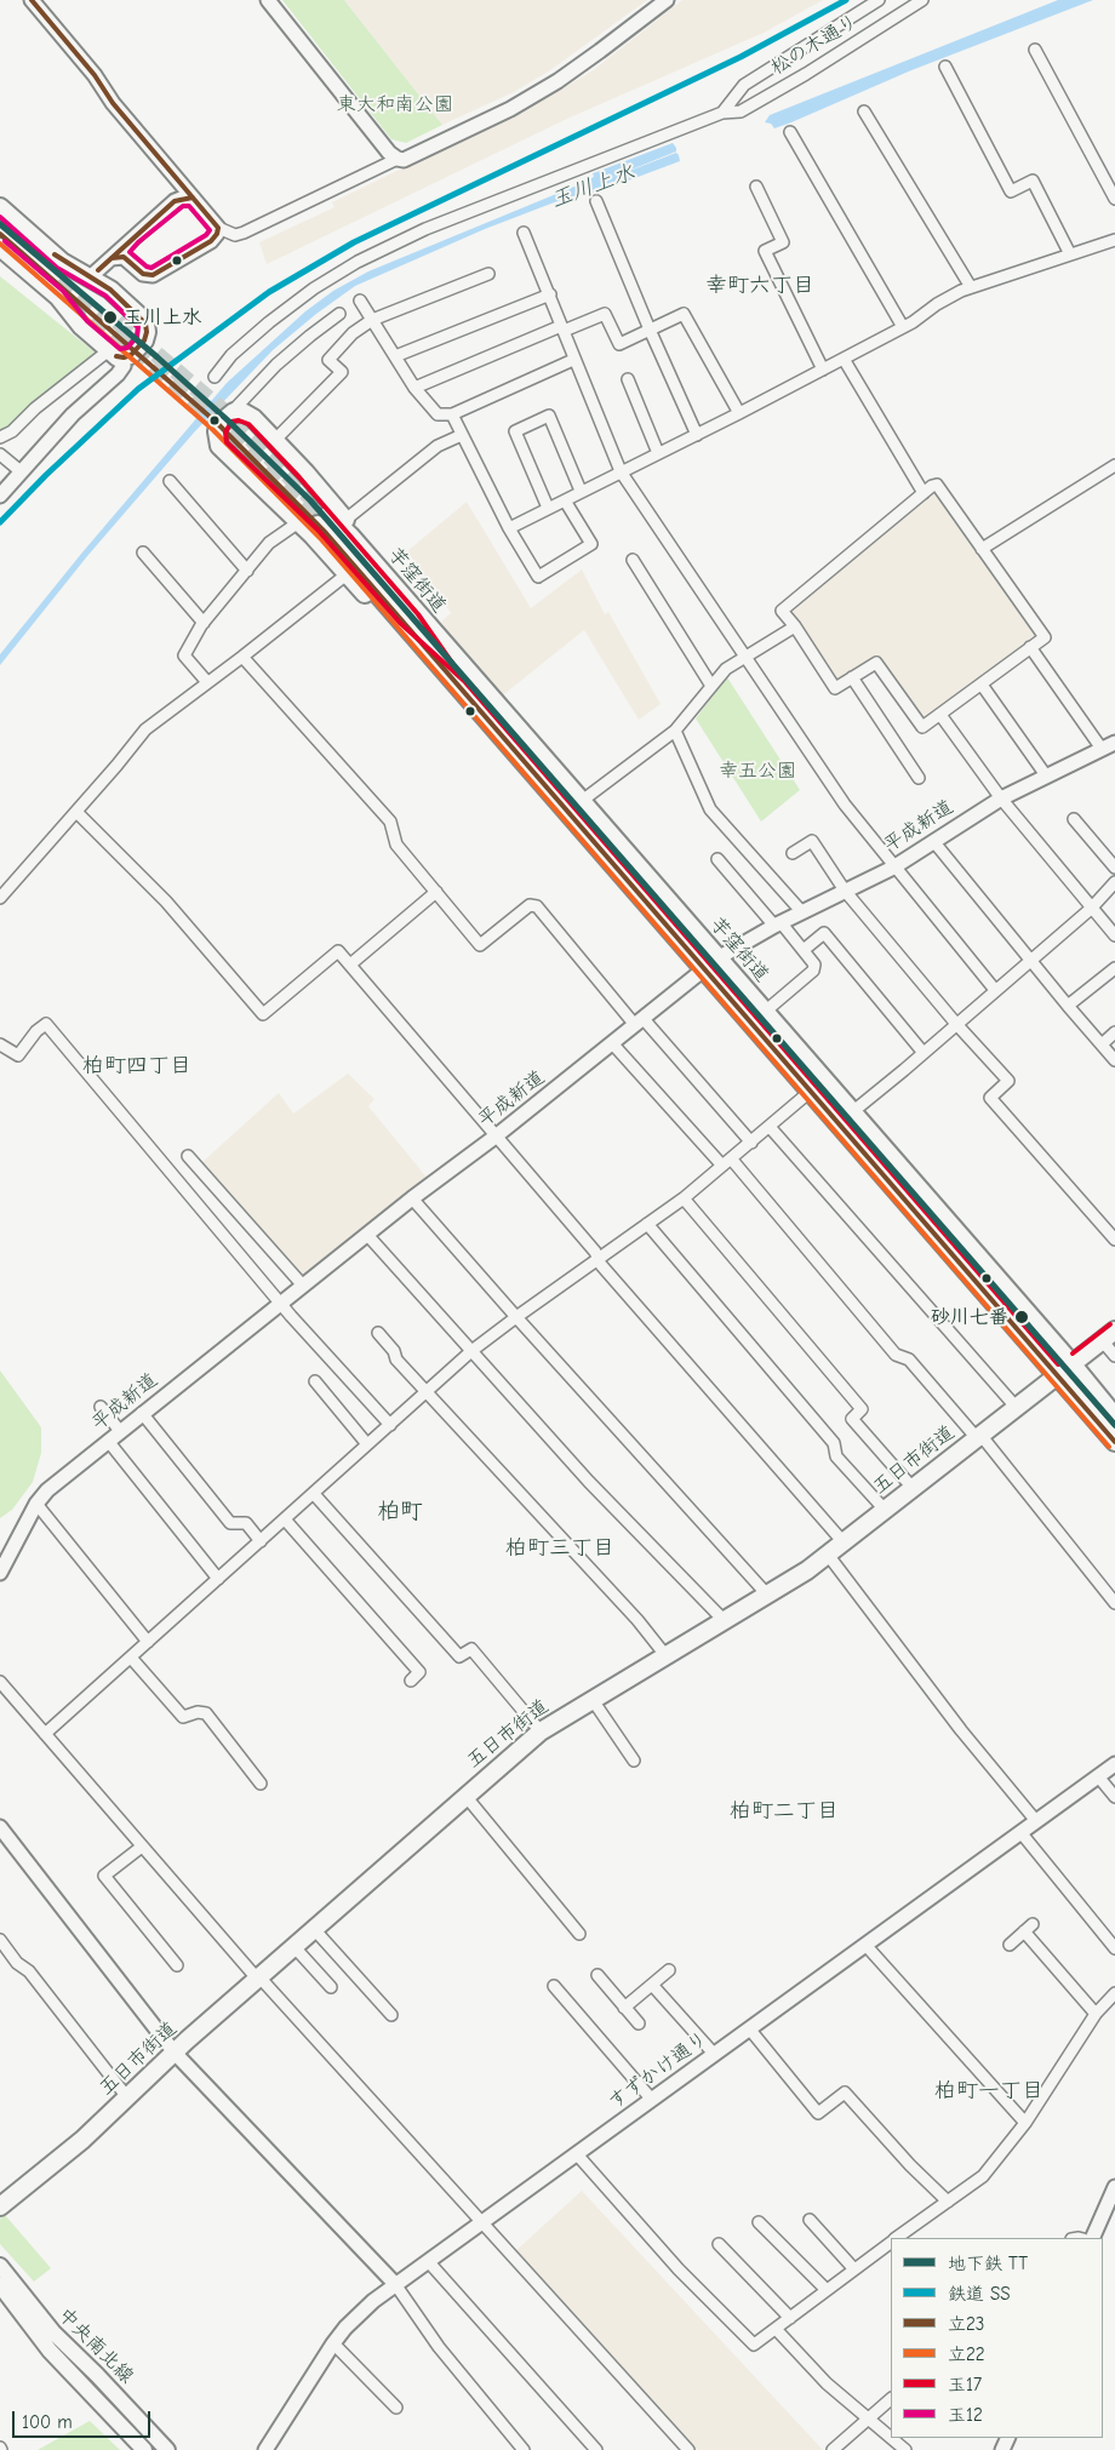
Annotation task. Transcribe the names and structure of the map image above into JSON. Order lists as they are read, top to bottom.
{
  "streets": {
    "main road": ["芋窪街道", "五日市街道", "中央南北線"],
    "street": ["松の木通り", "平成新道", "すずかけ通り"]
  },
  "crossings": [
    ["芋窪街道", "平成新道"],
    ["芋窪街道", "五日市街道"]
  ],
  "districts": [
    "幸町六丁目",
    "柏町四丁目",
    "柏町",
    "柏町三丁目",
    "柏町二丁目",
    "柏町一丁目"
  ],
  "water": ["玉川上水"],
  "parks": ["東大和南公園", "幸五公園"],
  "places": ["玉川上水", "砂川七番"],
  "lines": [
    "rail line SS",
    "transit line 立23",
    "transit line 玉12",
    "metro line TT",
    "transit line 立22",
    "transit line 玉17"
  ],
  "legend": [
    "地下鉄 TT",
    "鉄道 SS",
    "立23",
    "立22",
    "玉17",
    "玉12"
  ],
  "scale_bar": "100 m"
}
